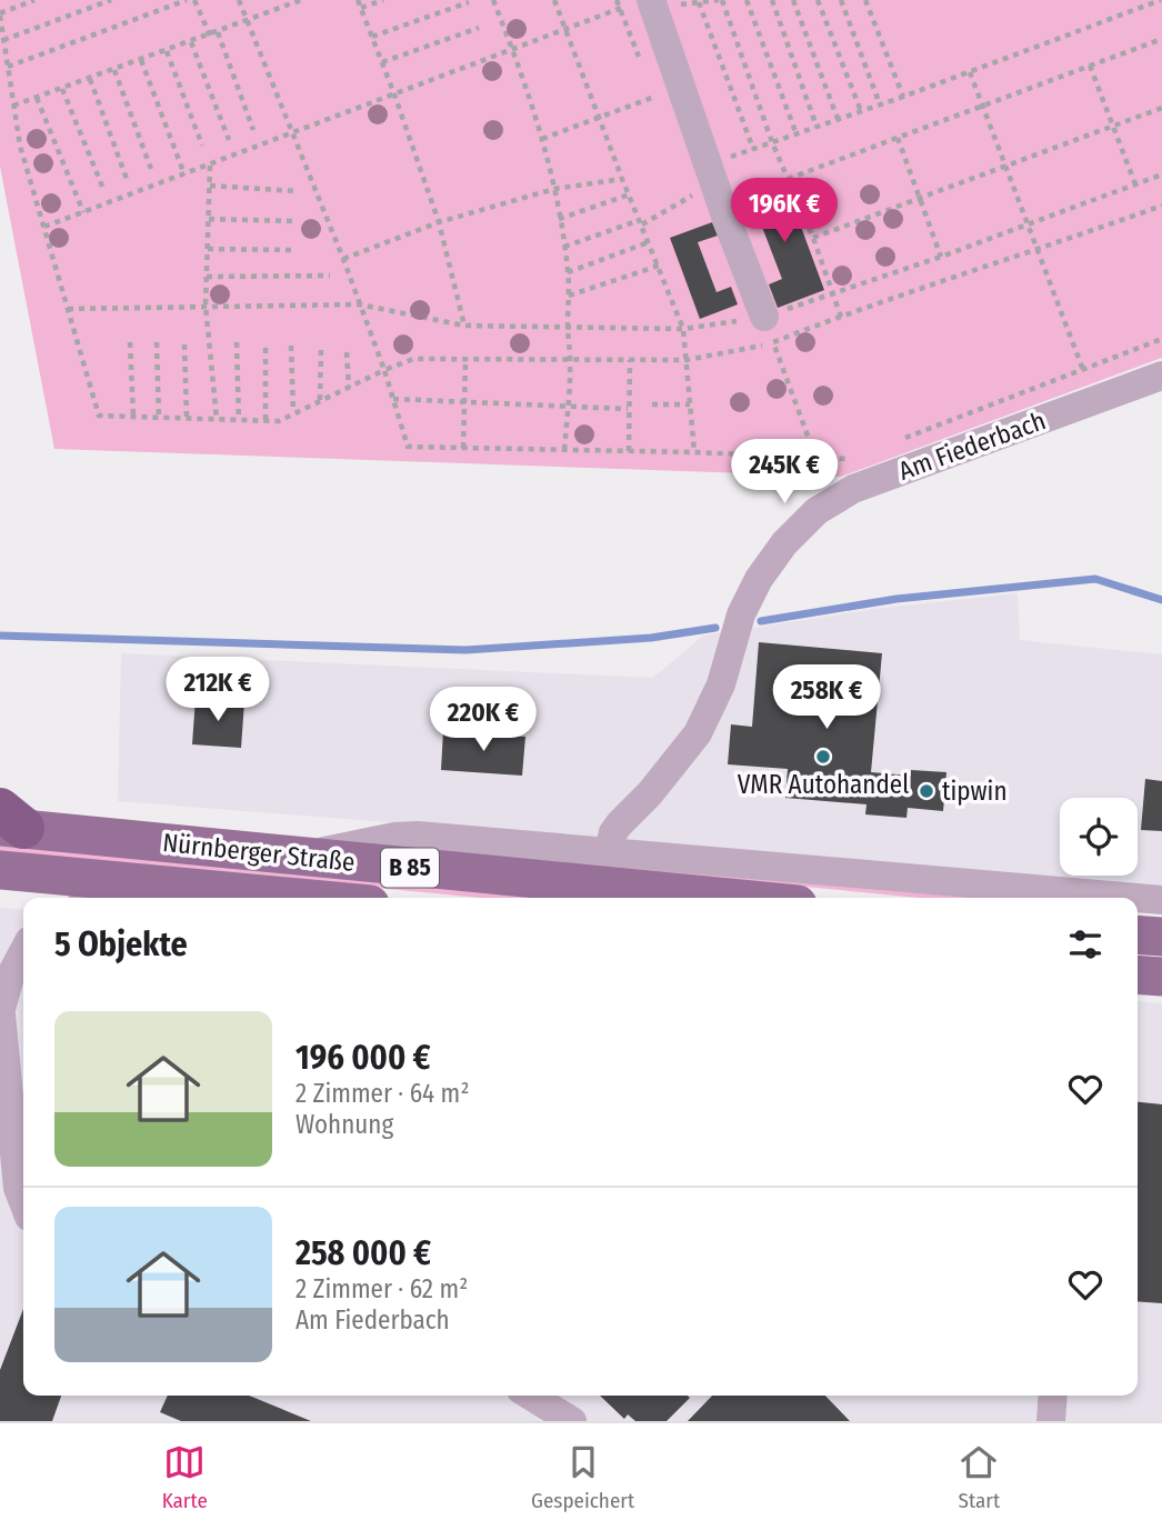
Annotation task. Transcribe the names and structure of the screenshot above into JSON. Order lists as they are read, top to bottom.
{
  "streets": {
    "main road": ["Nürnberger Straße", "B 85"],
    "street": ["Am Fiederbach"]
  },
  "places": ["VMR Autohandel", "tipwin"],
  "page": {
    "price": [
      "196K €",
      "245K €",
      "212K €",
      "258K €",
      "220K €"
    ],
    "heading": "5 Objekte",
    "list": [
      {
        "name": "196 000 €",
        "note": "2 Zimmer · 64 m² · Wohnung"
      },
      {
        "name": "258 000 €",
        "note": "2 Zimmer · 62 m² · Am Fiederbach"
      }
    ],
    "tabs": ["Karte", "Gespeichert", "Start"]
  }
}
